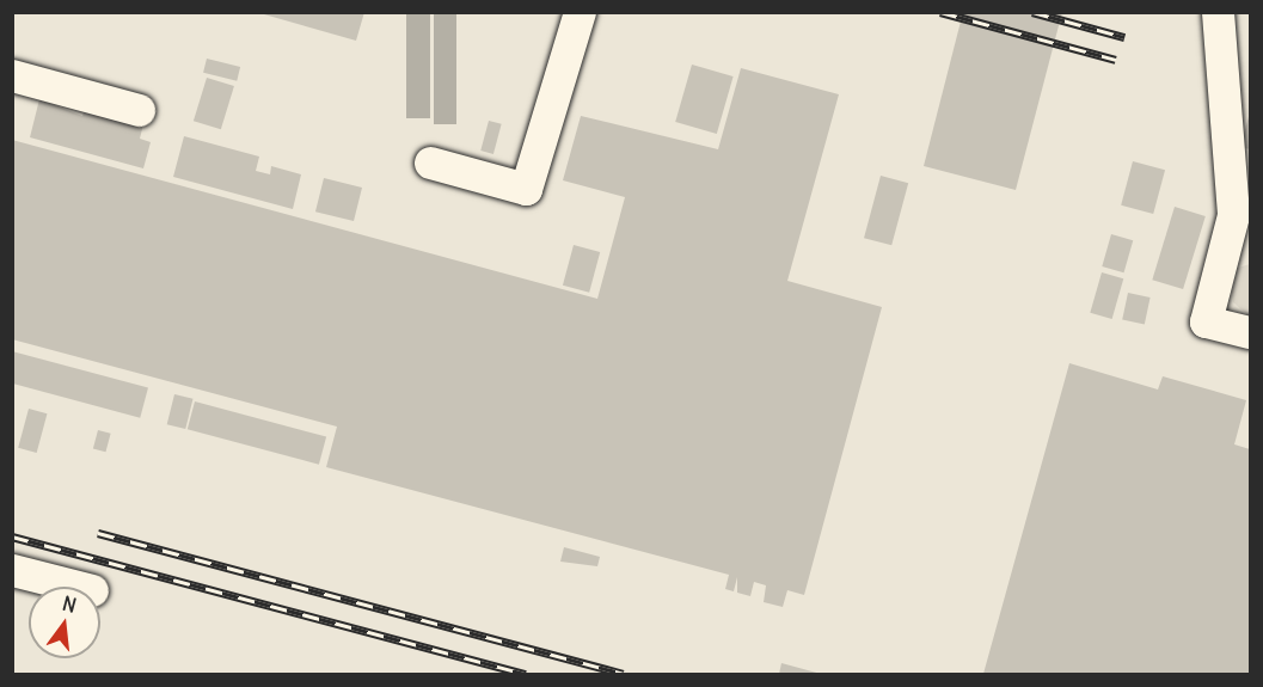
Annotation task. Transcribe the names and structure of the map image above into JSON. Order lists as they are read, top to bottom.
{
  "north": "top"
}
